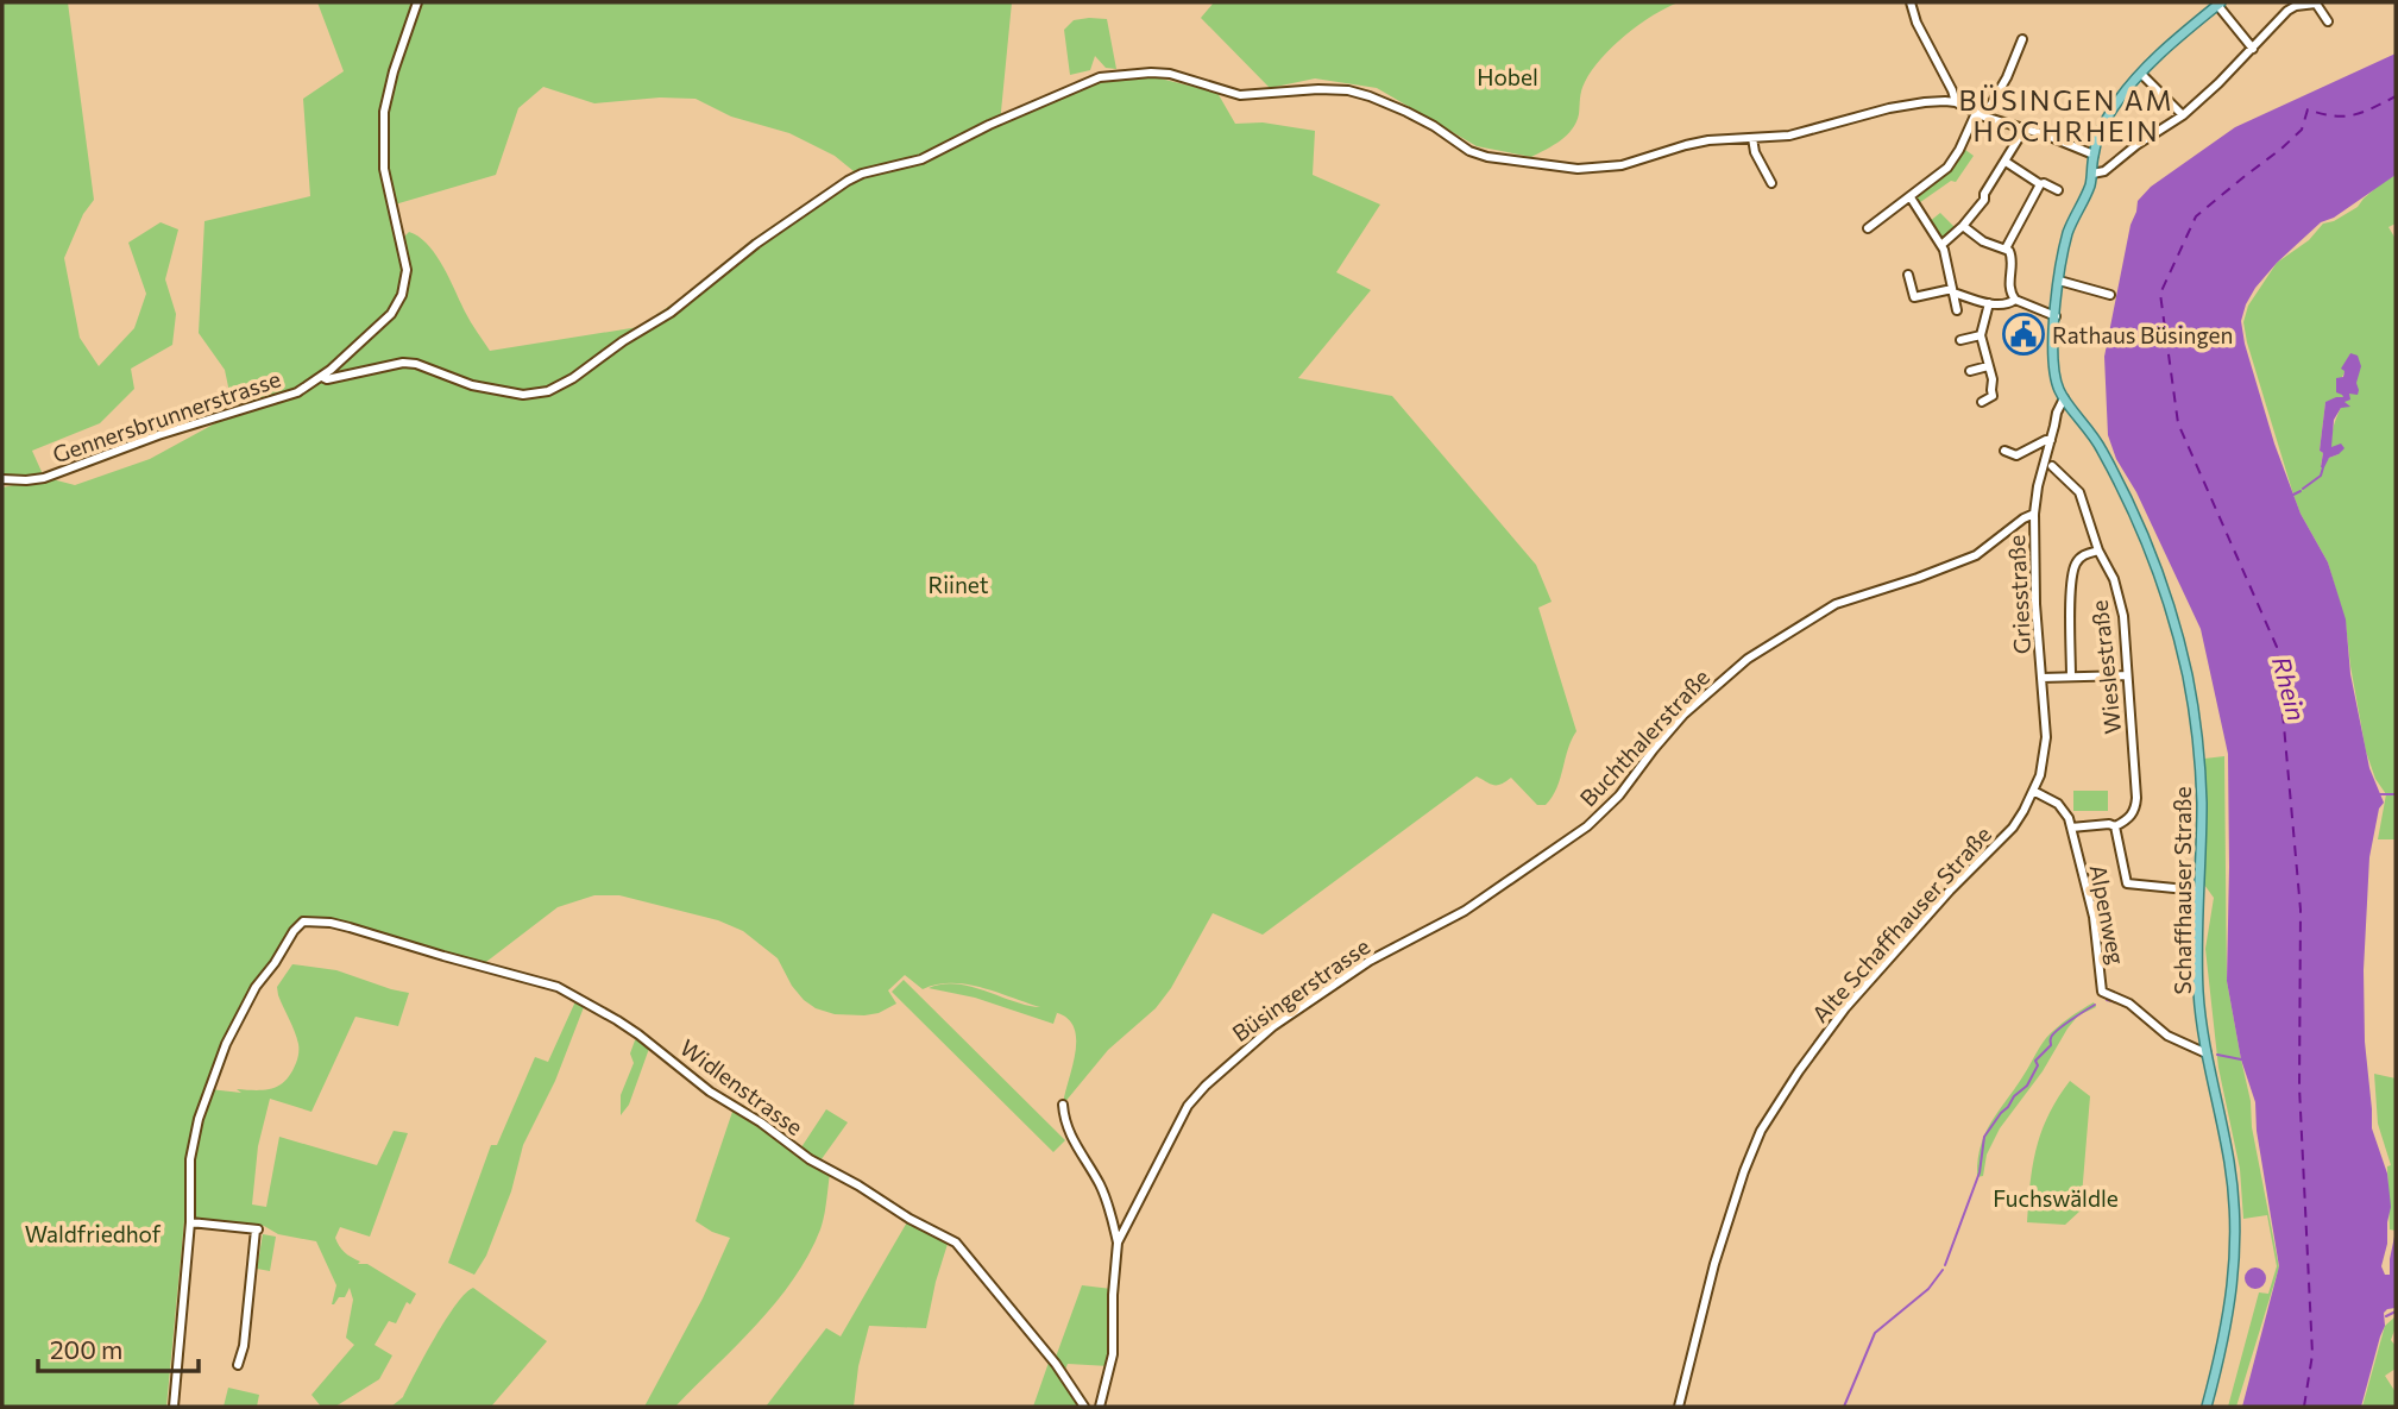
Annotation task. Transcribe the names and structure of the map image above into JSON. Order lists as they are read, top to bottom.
{
  "streets": {
    "main road": ["Schaffhauser Straße"],
    "street": [
      "Gennersbrunnerstrasse",
      "Griesstraße",
      "Wieslestraße",
      "Buchthalerstraße",
      "Alpenweg",
      "Alte Schaffhauser Straße",
      "Büsingerstrasse",
      "Widlenstrasse"
    ]
  },
  "crossings": [
    ["Griesstraße", "Buchthalerstraße"],
    ["Griesstraße", "Schaffhauser Straße"],
    ["Griesstraße", "Alpenweg"],
    ["Griesstraße", "Alte Schaffhauser Straße"],
    ["Buchthalerstraße", "Büsingerstrasse"],
    ["Schaffhauser Straße", "Alpenweg"],
    ["Alpenweg", "Alte Schaffhauser Straße"]
  ],
  "districts": ["BÜSINGEN AM HOCHRHEIN"],
  "water": ["Rhein"],
  "parks": [
    "Hobel",
    "Riinet",
    "Fuchswäldle",
    "Waldfriedhof"
  ],
  "places": {
    "public building": ["Rathaus Büsingen"]
  },
  "scale_bar": "200 m"
}
